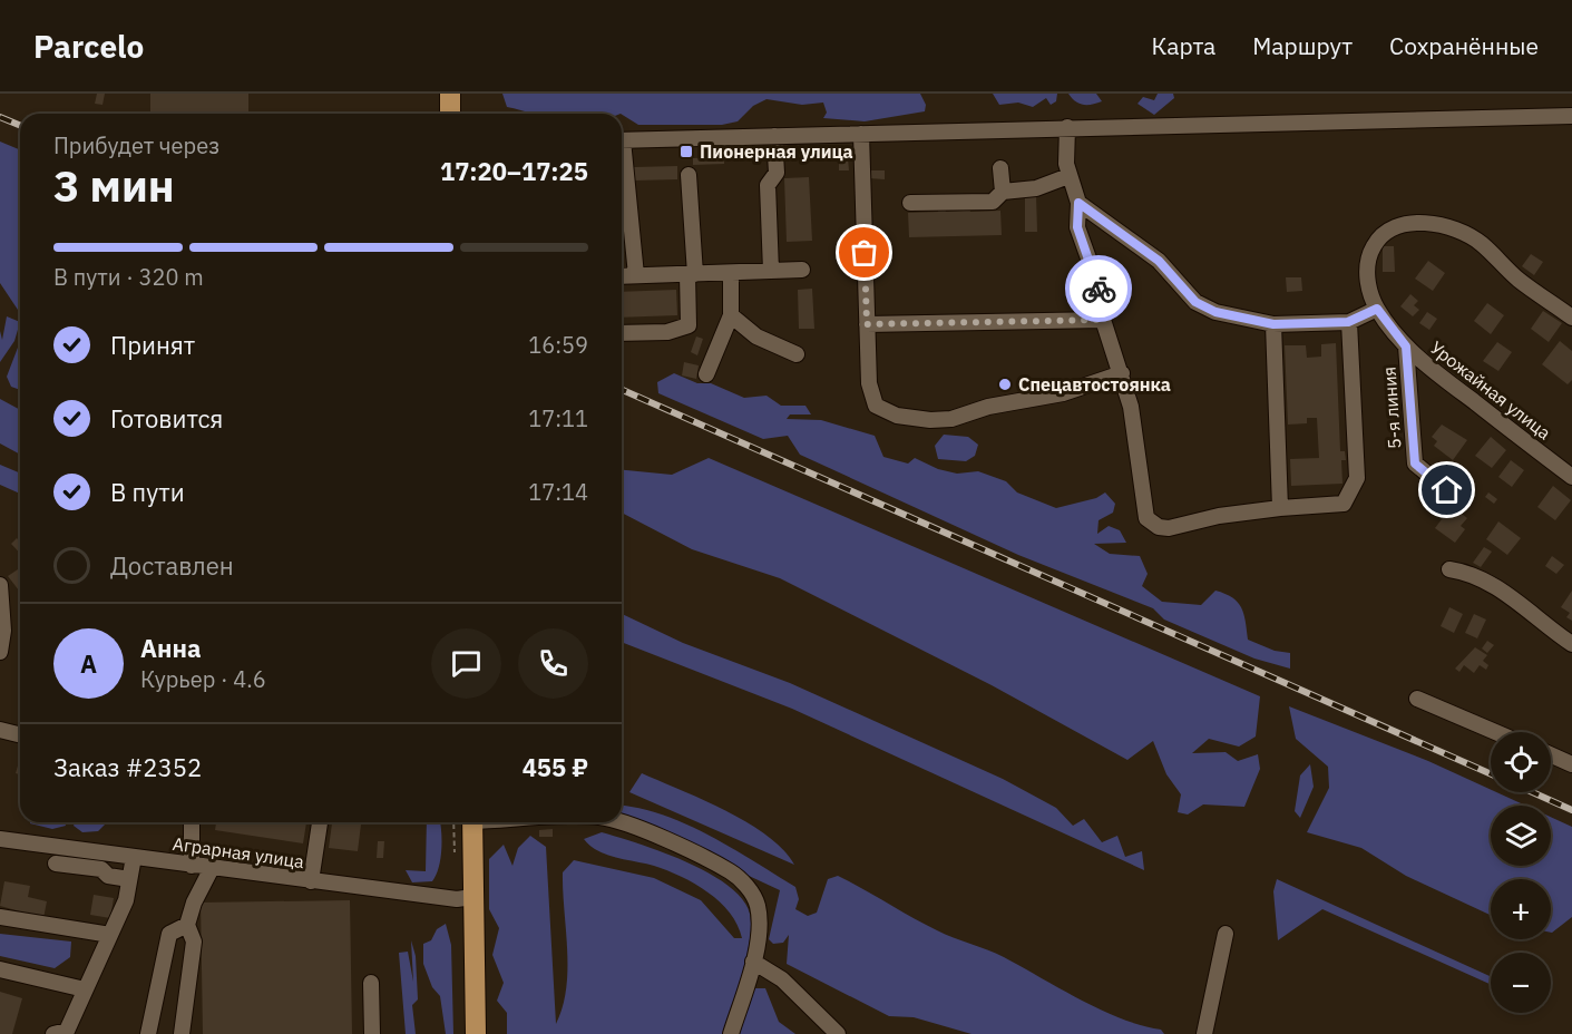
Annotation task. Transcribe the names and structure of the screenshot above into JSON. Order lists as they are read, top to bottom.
{
  "streets": {
    "street": ["Урожайная улица", "5-я линия", "Аграрная улица"]
  },
  "crossings": [
    ["Урожайная улица", "5-я линия"]
  ],
  "places": {
    "transit": ["Пионерная улица"],
    "other": ["Спецавтостоянка"]
  },
  "page": {
    "header": "Parcelo",
    "nav": ["Карта", "Маршрут", "Сохранённые"],
    "heading": ["3 мин", "Прибудет через", "17:20–17:25"],
    "panel": [
      "Анна",
      "Курьер · 4.6",
      "Заказ #2352",
      "455 ₽"
    ],
    "bar": "В пути · 320 m",
    "list": [
      ["Принят", "16:59"],
      ["Готовится", "17:11"],
      ["В пути", "17:14"],
      "Доставлен"
    ],
    "round": "А",
    "map_buttons": ["+", "−"]
  }
}
